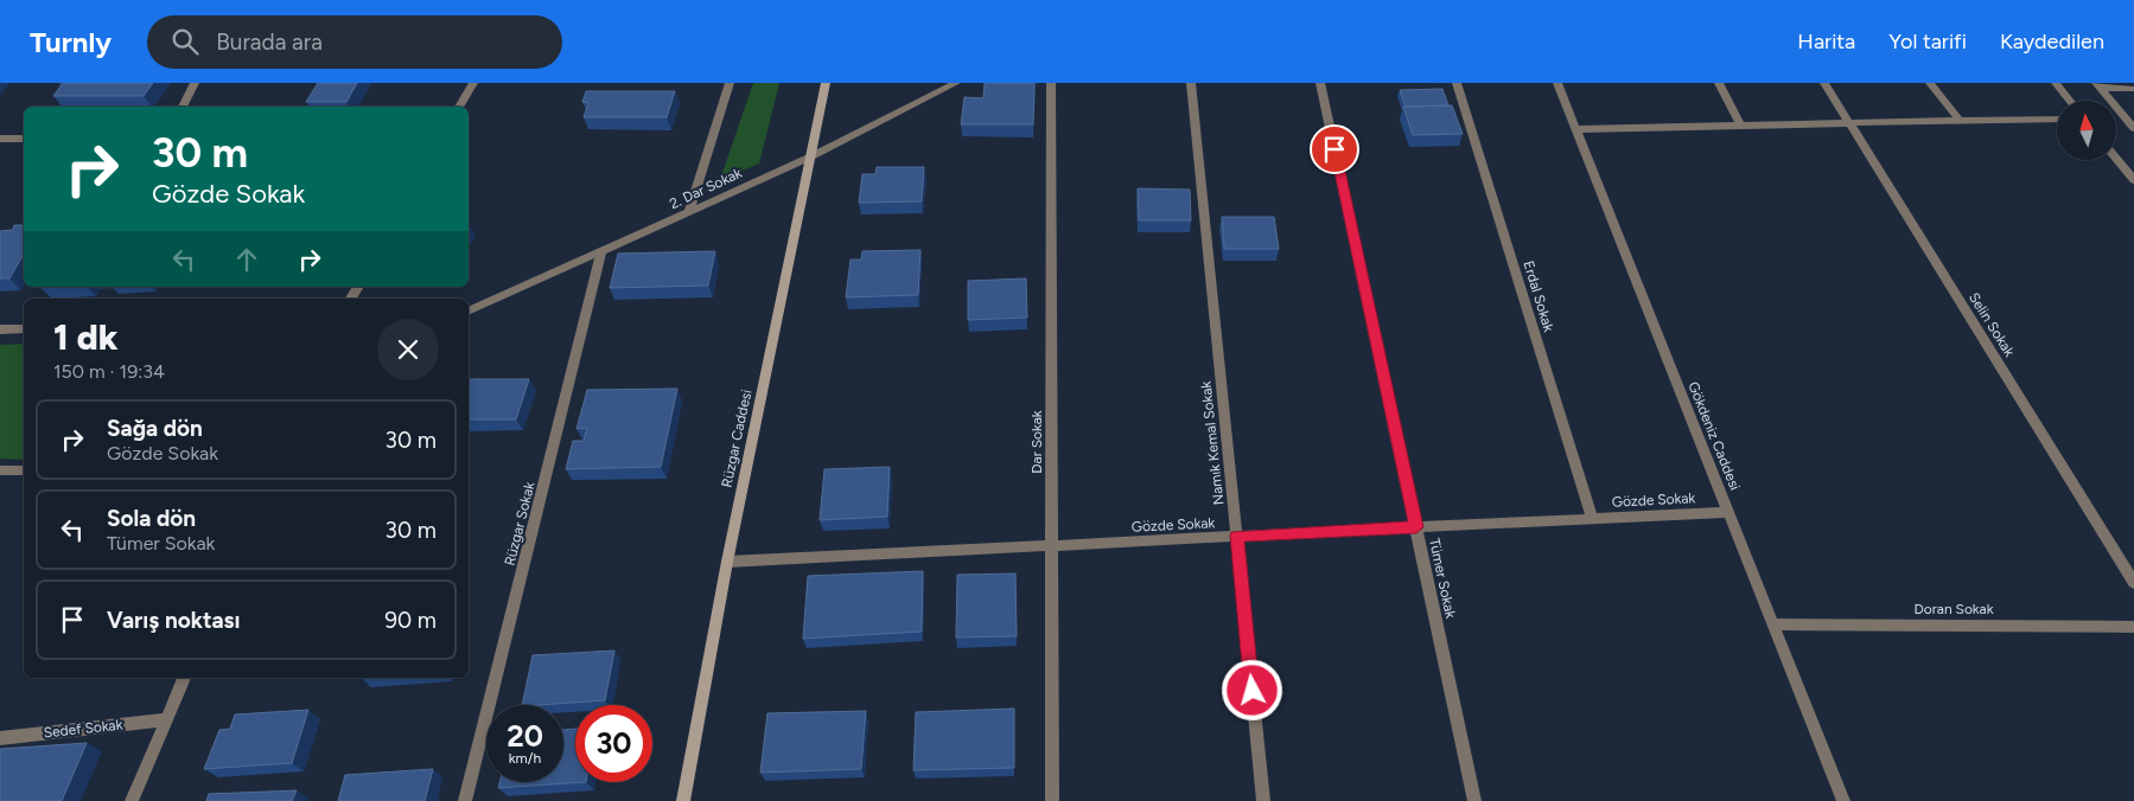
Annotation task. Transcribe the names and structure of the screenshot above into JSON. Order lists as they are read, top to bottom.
{
  "streets": {
    "main road": ["Rüzgar Caddesi"],
    "street": [
      "2. Dar Sokak",
      "Erdal Sokak",
      "Selin Sokak",
      "Gökdeniz Caddesi",
      "Dar Sokak",
      "Namık Kemal Sokak",
      "Gözde Sokak",
      "Rüzgar Sokak",
      "Tümer Sokak",
      "Doran Sokak",
      "Sedef Sokak"
    ]
  },
  "crossings": [
    ["2. Dar Sokak", "Rüzgar Caddesi"],
    ["2. Dar Sokak", "Rüzgar Sokak"],
    ["Erdal Sokak", "Gözde Sokak"],
    ["Gökdeniz Caddesi", "Gözde Sokak"],
    ["Gökdeniz Caddesi", "Doran Sokak"],
    ["Rüzgar Caddesi", "Gözde Sokak"],
    ["Dar Sokak", "Gözde Sokak"],
    ["Namık Kemal Sokak", "Gözde Sokak"],
    ["Gözde Sokak", "Tümer Sokak"]
  ],
  "north": "top",
  "page": {
    "header": "Turnly",
    "search": "Burada ara",
    "nav": ["Harita", "Yol tarifi", "Kaydedilen"],
    "turn": ["30 m", "Gözde Sokak"],
    "heading": ["1 dk", "150 m · 19:34"],
    "list": [
      {
        "name": "Sağa dön",
        "note": "Gözde Sokak",
        "value": "30 m"
      },
      {
        "name": "Sola dön",
        "note": "Tümer Sokak",
        "value": "30 m"
      },
      {
        "name": "Varış noktası",
        "value": "90 m"
      }
    ],
    "speed": "20 km/h",
    "limit": "30"
  }
}
